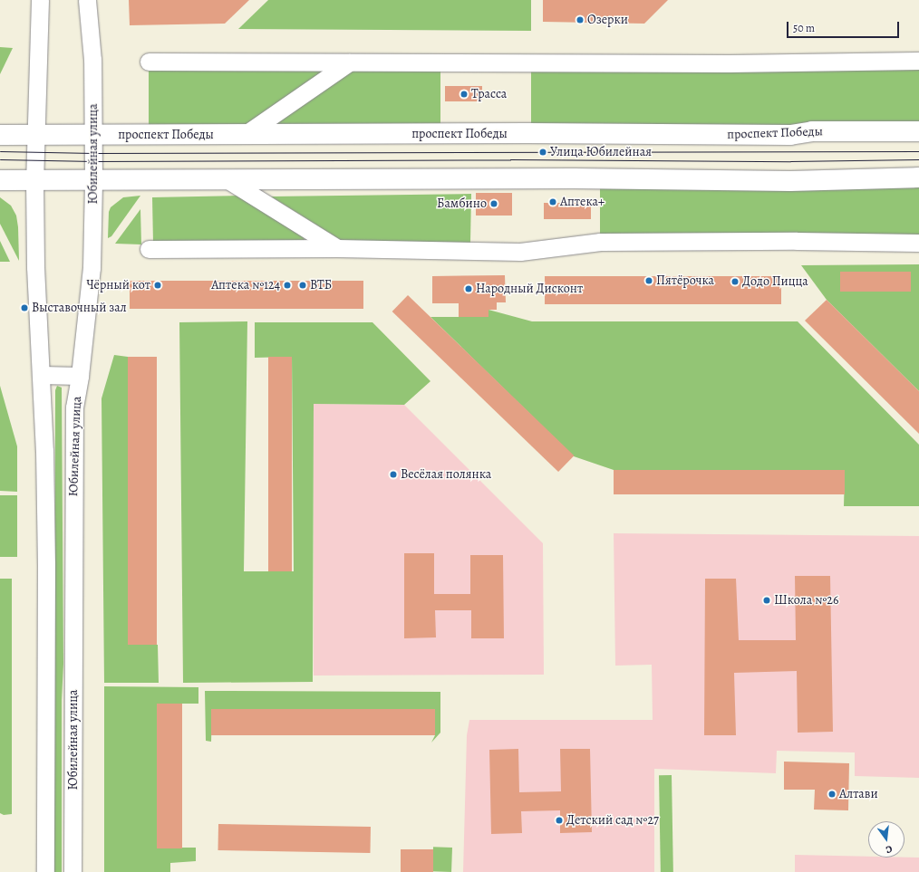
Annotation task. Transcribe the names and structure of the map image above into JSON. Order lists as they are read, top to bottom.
{
  "streets": {
    "main road": ["проспект Победы"],
    "street": ["Юбилейная улица"]
  },
  "crossings": [
    ["проспект Победы", "Юбилейная улица"]
  ],
  "places": [
    "Озерки",
    "Трасса",
    "Улица Юбилейная",
    "Аптека+",
    "Бамбино",
    "Пятёрочка",
    "Додо Пицца",
    "Чёрный кот",
    "Аптека №124",
    "ВТБ",
    "Народный Дисконт",
    "Выставочный зал",
    "Весёлая полянка",
    "Школа №26",
    "Алтави",
    "Детский сад №27"
  ],
  "scale_bar": "50 m",
  "north": "bottom"
}
